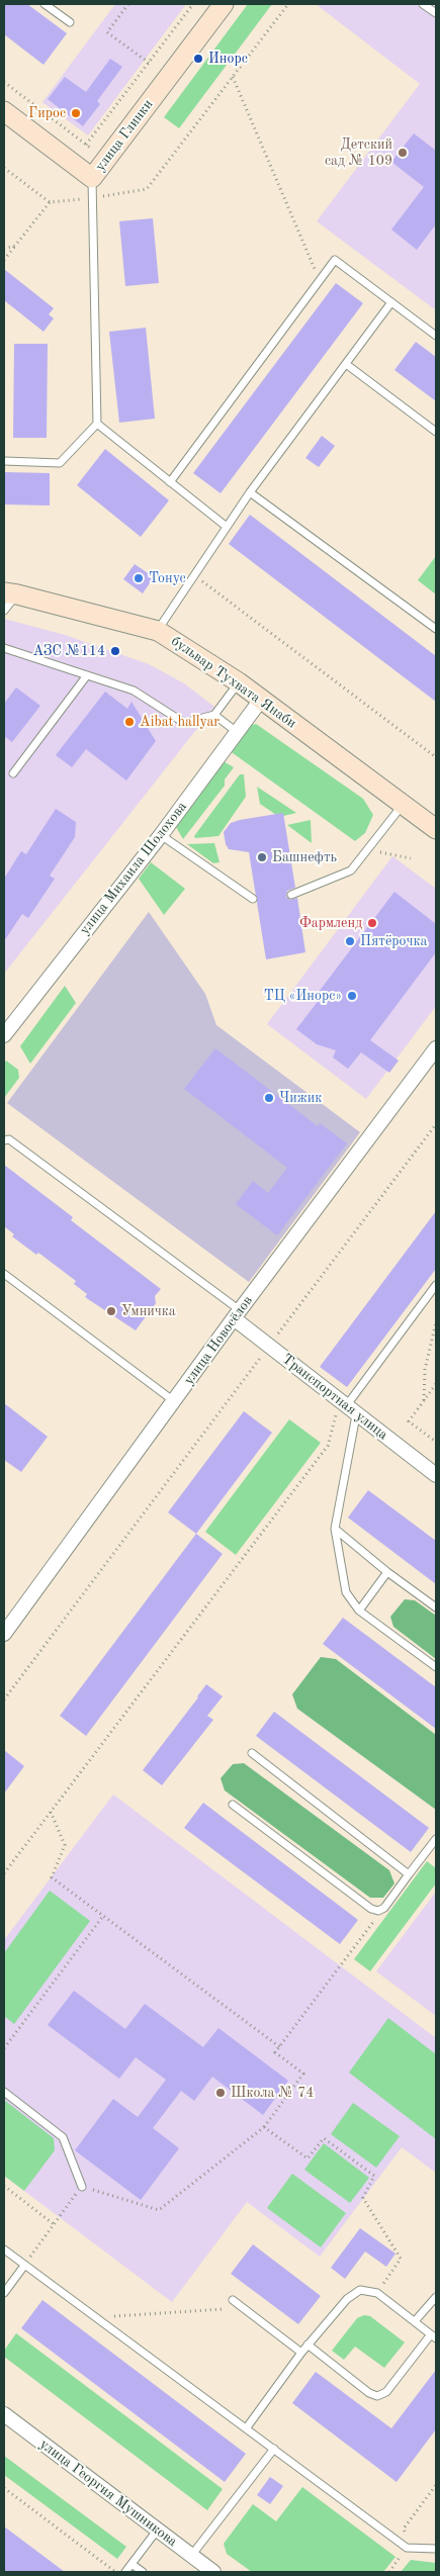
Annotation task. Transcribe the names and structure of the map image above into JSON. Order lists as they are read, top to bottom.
{
  "streets": {
    "main road": ["улица Глинки", "бульвар Тухвата Янаби"],
    "street": [
      "улица Михаила Шолохова",
      "улица Новосёлов",
      "Транспортная улица",
      "улица Георгия Мушникова"
    ]
  },
  "crossings": [
    ["бульвар Тухвата Янаби", "улица Михаила Шолохова"],
    ["улица Новосёлов", "Транспортная улица"]
  ],
  "places": [
    "Инорс",
    "Гирос",
    "Детский сад № 109",
    "Тонус",
    "АЗС №114",
    "Aibat hallyar",
    "Башнефть",
    "Фармленд",
    "Пятёрочка",
    "ТЦ «Инорс»",
    "Чижик",
    "Умничка",
    "Школа № 74"
  ]
}
